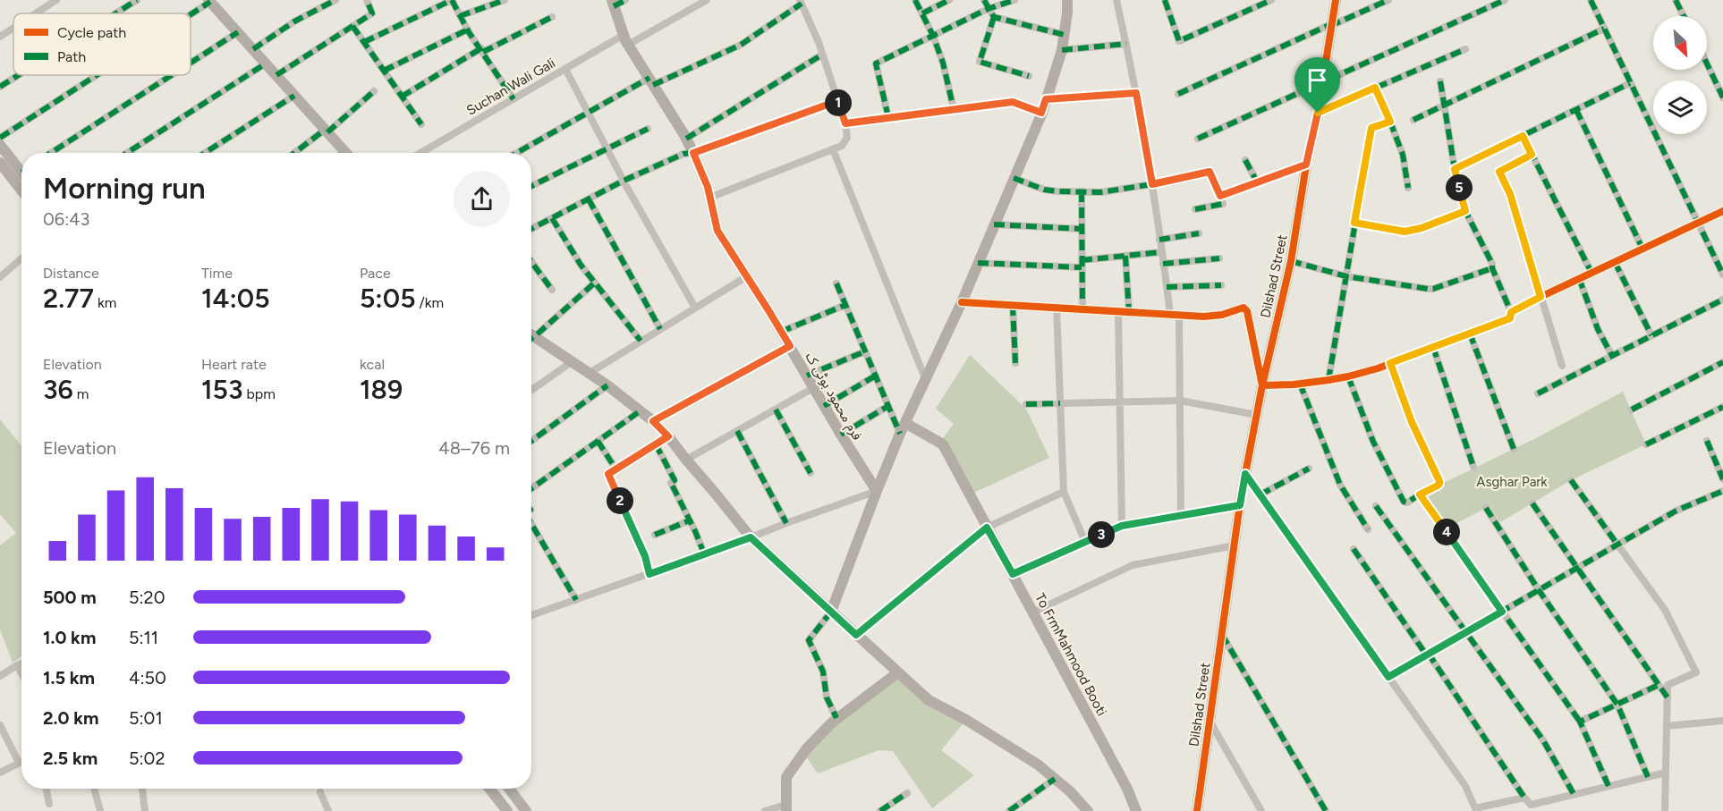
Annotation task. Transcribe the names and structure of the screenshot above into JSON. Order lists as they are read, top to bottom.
{
  "streets": {
    "street": [
      "Suchan Wali Gali",
      "Dilshad Street",
      "فرم محمود بوٹی ک",
      "To FrmMahmood Booti"
    ]
  },
  "crossings": [
    ["Suchan Wali Gali", "فرم محمود بوٹی ک"]
  ],
  "parks": ["Asghar Park"],
  "legend": ["Cycle path", "Path"],
  "north": "bottom right",
  "page": {
    "pins": [
      "1",
      "5",
      "2",
      "4",
      "3"
    ],
    "heading": ["Morning run", "06:43"],
    "stats": [
      ["Distance", "2.77 km"],
      ["Time", "14:05"],
      ["Pace", "5:05 /km"],
      ["Elevation", "36 m"],
      ["Heart rate", "153 bpm"],
      ["kcal", "189"]
    ],
    "chart": ["Elevation", "48–76 m"],
    "list": [
      {
        "name": "500 m",
        "note": "5:20"
      },
      {
        "name": "1.0 km",
        "note": "5:11"
      },
      {
        "name": "1.5 km",
        "note": "4:50"
      },
      {
        "name": "2.0 km",
        "note": "5:01"
      },
      {
        "name": "2.5 km",
        "note": "5:02"
      }
    ]
  }
}
